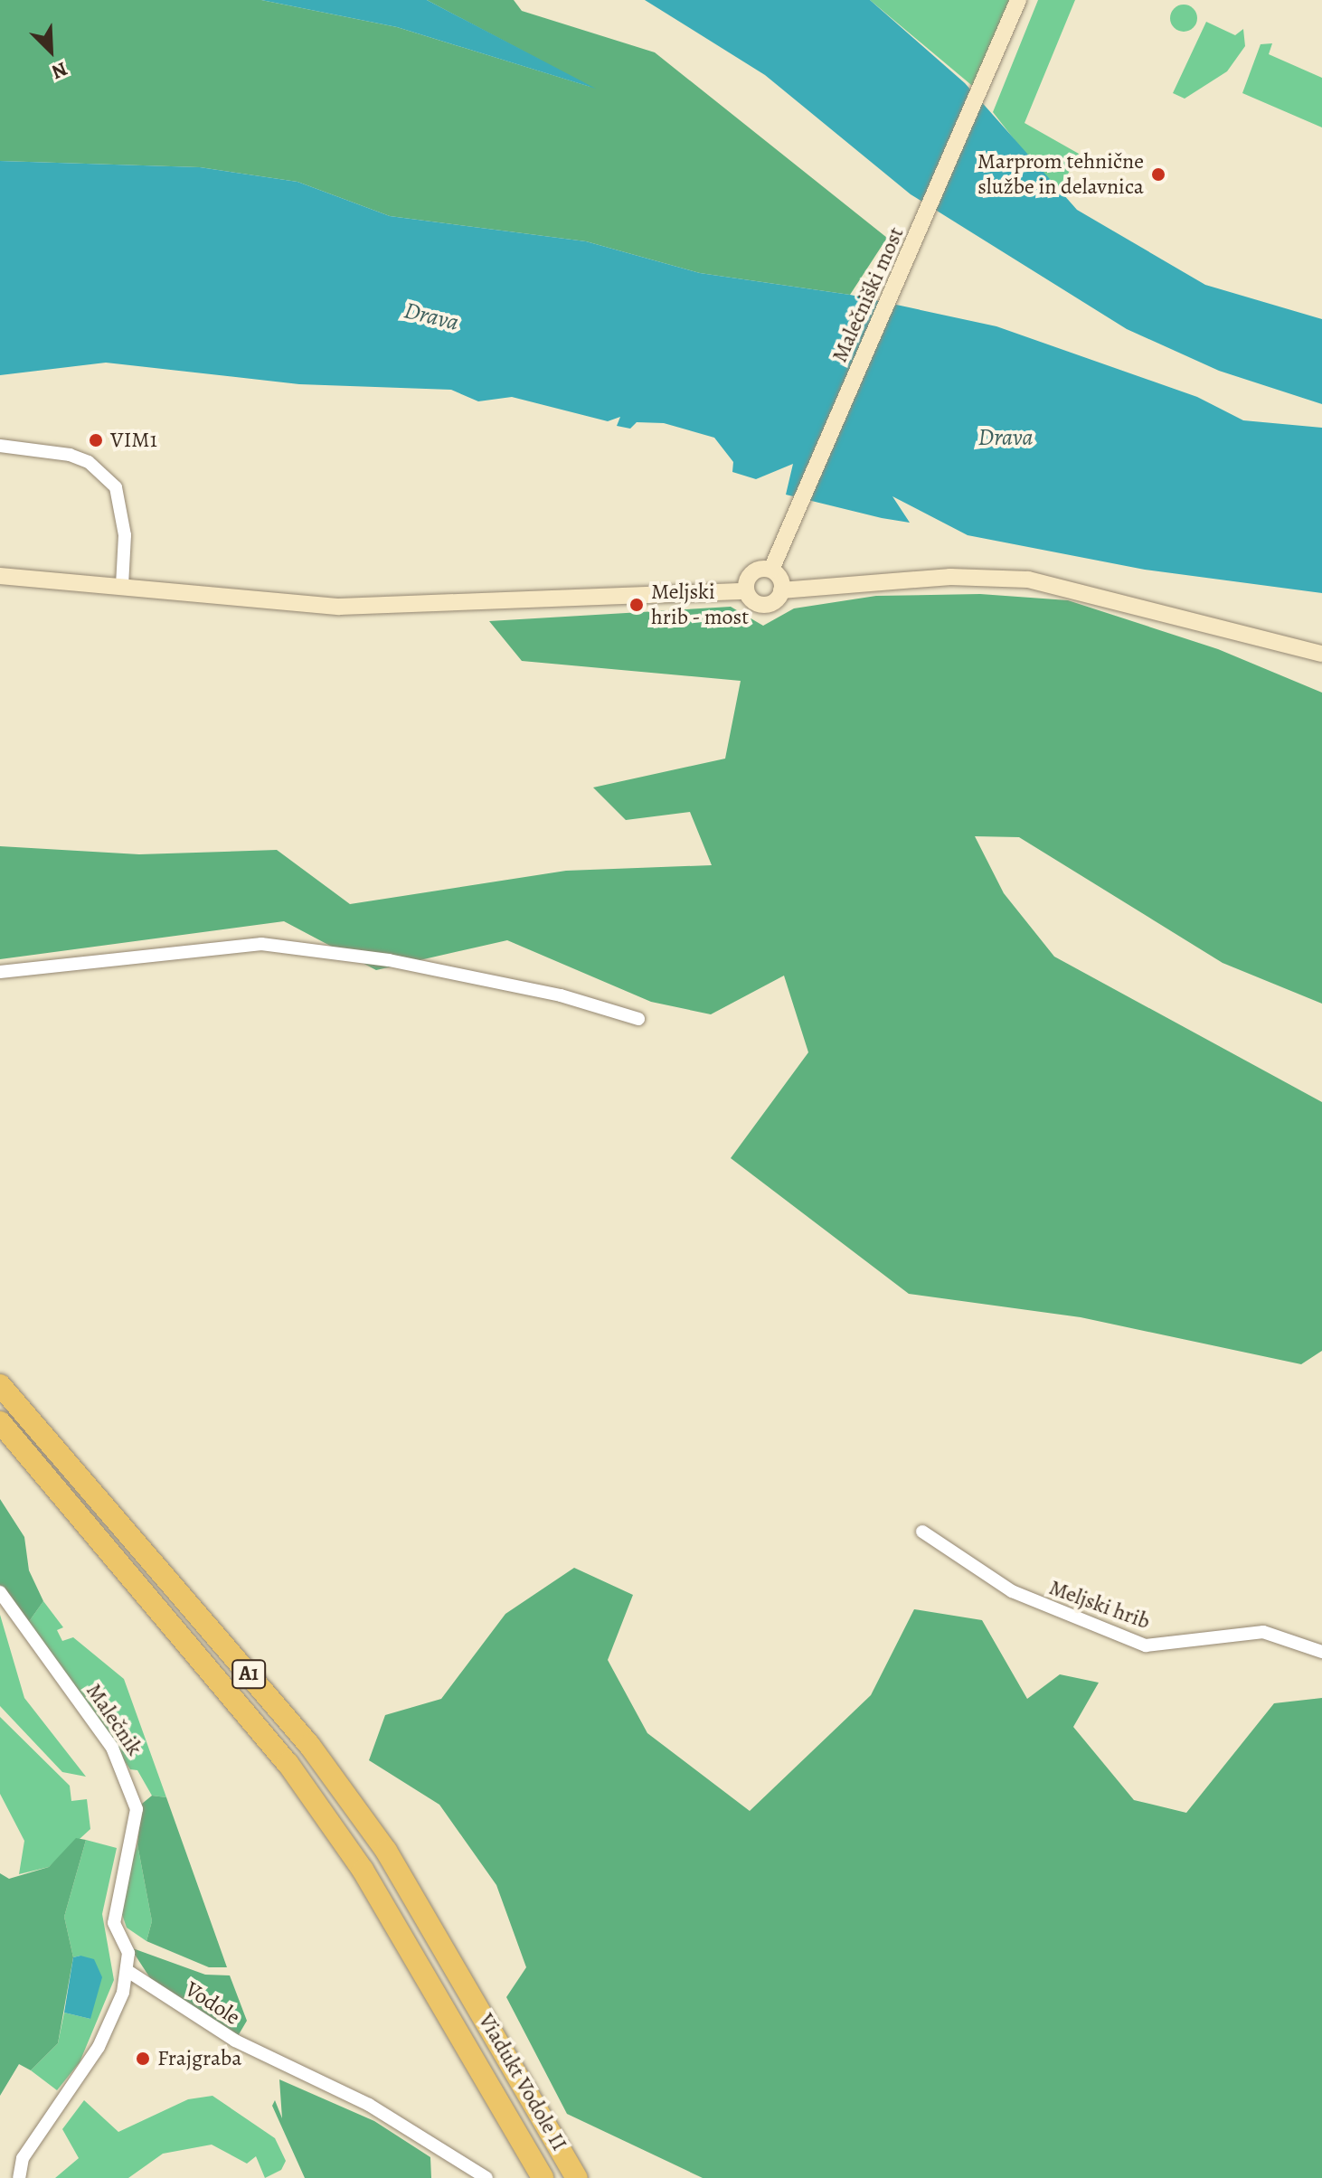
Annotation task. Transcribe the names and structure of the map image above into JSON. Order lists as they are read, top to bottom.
{
  "streets": {
    "highway": ["A1", "Viadukt Vodole II"],
    "street": [
      "Malečniški most",
      "Meljski hrib",
      "Malečnik",
      "Vodole"
    ]
  },
  "crossings": [
    ["Malečnik", "Vodole"]
  ],
  "water": ["Drava"],
  "places": [
    "Marprom tehnične službe in delavnica",
    "VIM1",
    "Meljski hrib - most",
    "Frajgraba"
  ],
  "north": "bottom right"
}
